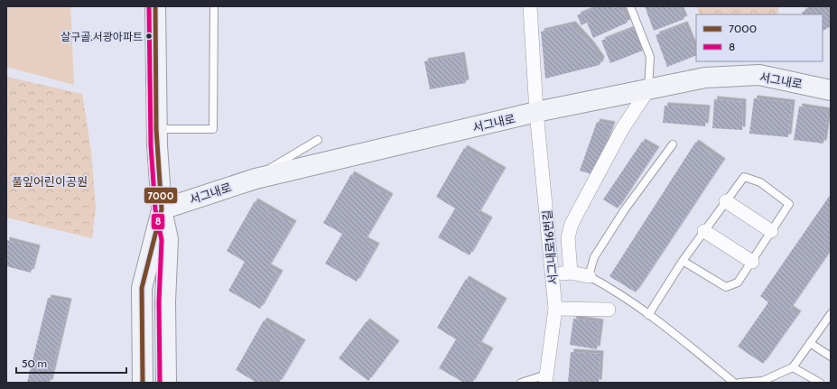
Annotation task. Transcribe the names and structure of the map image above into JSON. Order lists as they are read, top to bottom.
{
  "streets": {
    "street": ["서그내로", "서그내로16번길"]
  },
  "crossings": [
    ["서그내로", "서그내로16번길"]
  ],
  "parks": ["풀잎어린이공원"],
  "places": ["살구골.서광아파트"],
  "lines": ["transit line 7000", "transit line 8"],
  "legend": ["7000", "8"],
  "scale_bar": "50 m"
}
